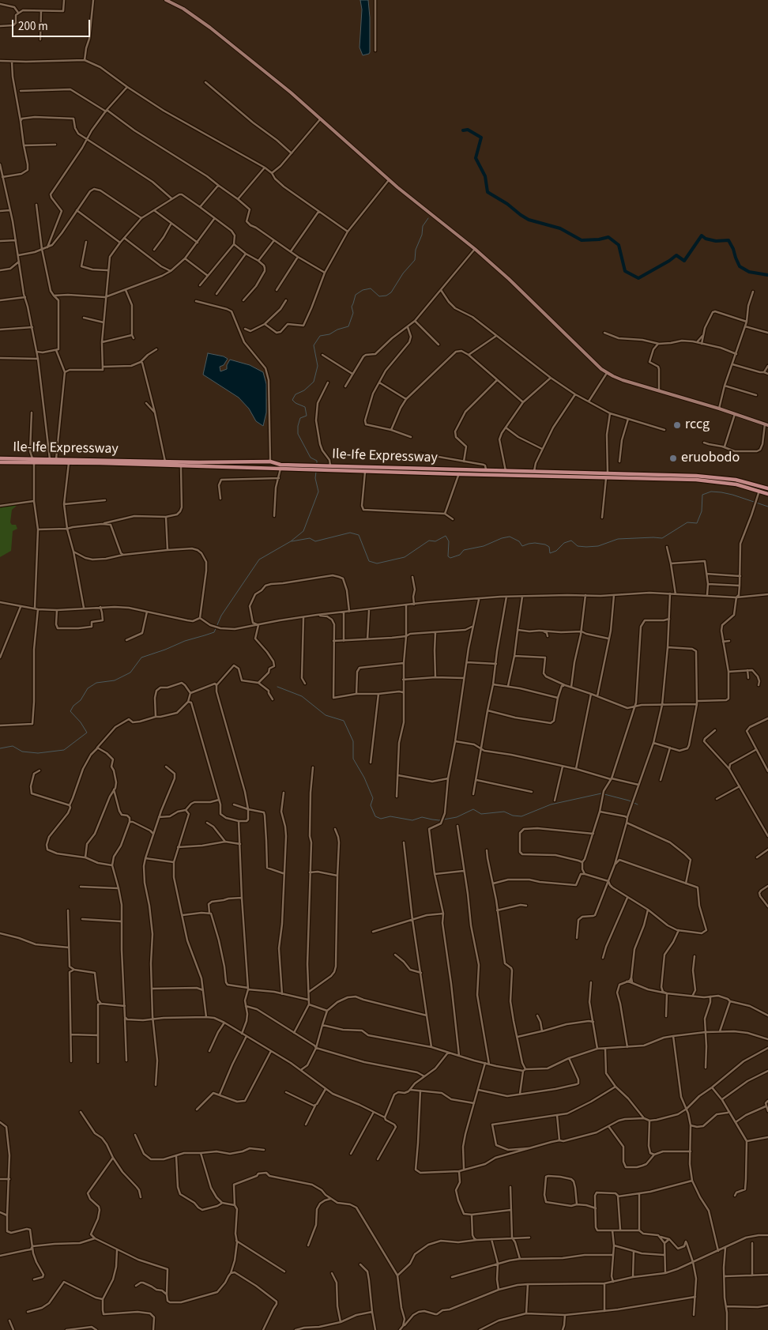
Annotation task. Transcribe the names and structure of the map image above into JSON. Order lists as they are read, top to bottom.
{
  "streets": {
    "main road": ["Ile-Ife Expressway"]
  },
  "places": ["rccg", "eruobodo"],
  "scale_bar": "200 m"
}
